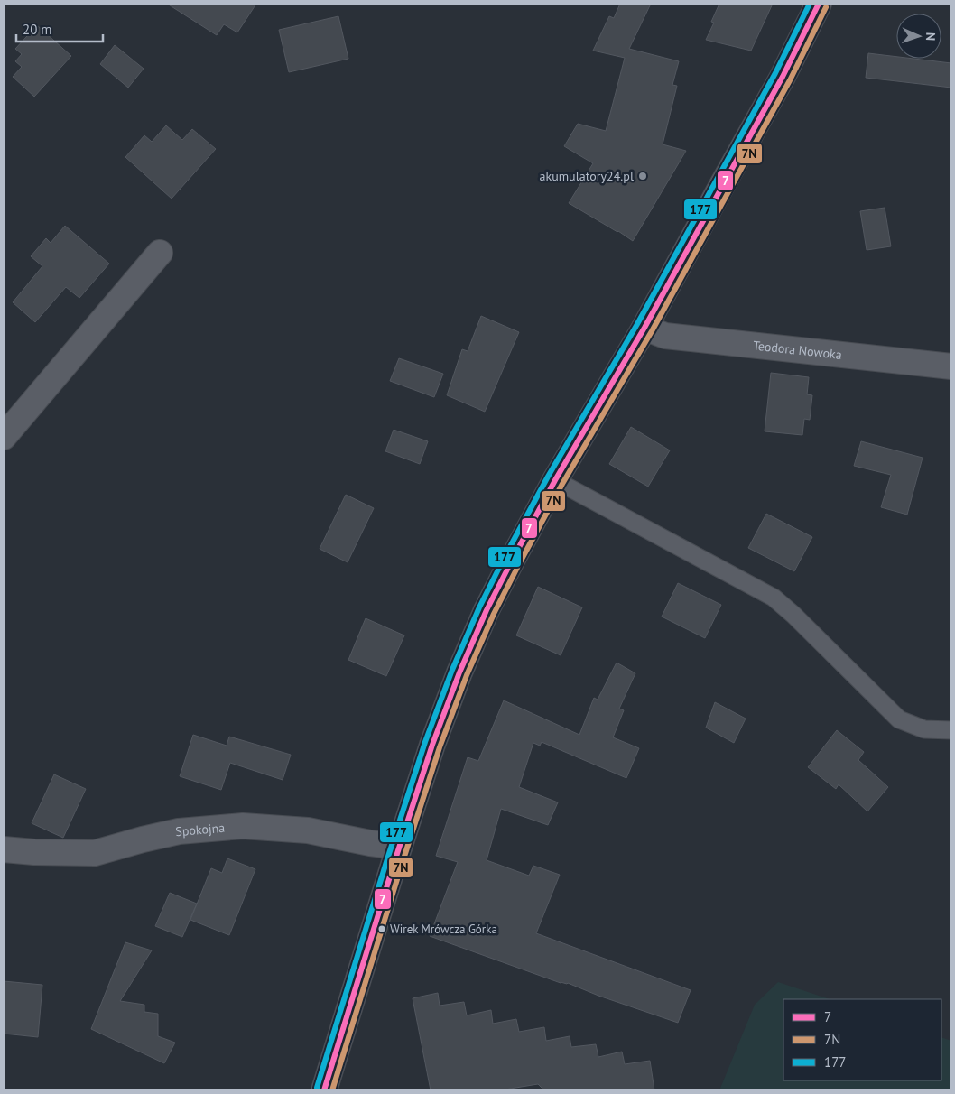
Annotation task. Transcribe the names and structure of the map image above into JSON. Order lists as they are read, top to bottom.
{
  "streets": {
    "street": ["Teodora Nowoka", "Spokojna"]
  },
  "places": ["akumulatory24.pl", "Wirek Mrówcza Górka"],
  "lines": ["transit line 7", "transit line 177", "transit line 7N"],
  "legend": ["7", "7N", "177"],
  "scale_bar": "20 m",
  "north": "right"
}
